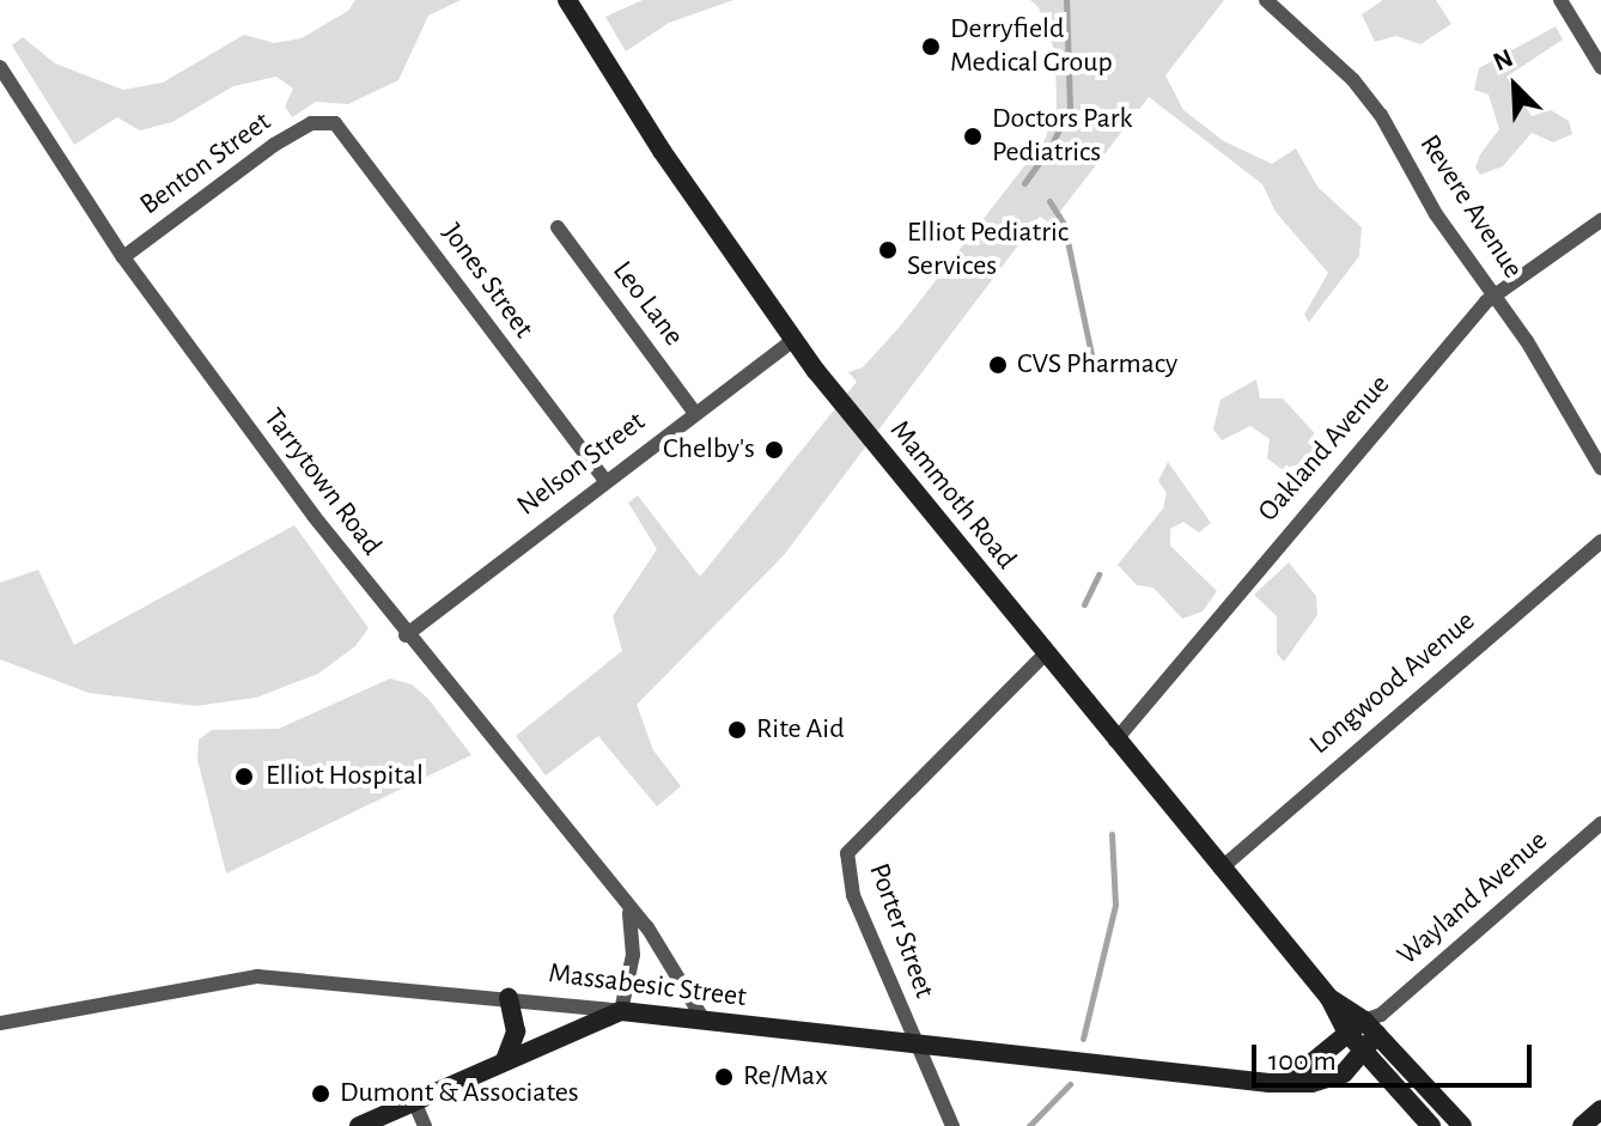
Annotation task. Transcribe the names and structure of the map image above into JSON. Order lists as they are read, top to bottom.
{
  "streets": {
    "main road": ["Mammoth Road", "Massabesic Street"],
    "street": [
      "Benton Street",
      "Revere Avenue",
      "Jones Street",
      "Leo Lane",
      "Oakland Avenue",
      "Nelson Street",
      "Tarrytown Road",
      "Longwood Avenue",
      "Wayland Avenue",
      "Porter Street"
    ]
  },
  "crossings": [
    ["Benton Street", "Jones Street"],
    ["Benton Street", "Tarrytown Road"],
    ["Revere Avenue", "Oakland Avenue"],
    ["Jones Street", "Nelson Street"],
    ["Leo Lane", "Nelson Street"],
    ["Oakland Avenue", "Mammoth Road"],
    ["Nelson Street", "Tarrytown Road"],
    ["Nelson Street", "Mammoth Road"],
    ["Tarrytown Road", "Massabesic Street"],
    ["Mammoth Road", "Longwood Avenue"],
    ["Mammoth Road", "Wayland Avenue"],
    ["Mammoth Road", "Porter Street"],
    ["Mammoth Road", "Massabesic Street"],
    ["Porter Street", "Massabesic Street"]
  ],
  "places": [
    "Derryfield Medical Group",
    "Doctors Park Pediatrics",
    "Elliot Pediatric Services",
    "CVS Pharmacy",
    "Chelby's",
    "Rite Aid",
    "Elliot Hospital",
    "Re/Max",
    "Dumont & Associates"
  ],
  "scale_bar": "100 m",
  "north": "top left"
}
